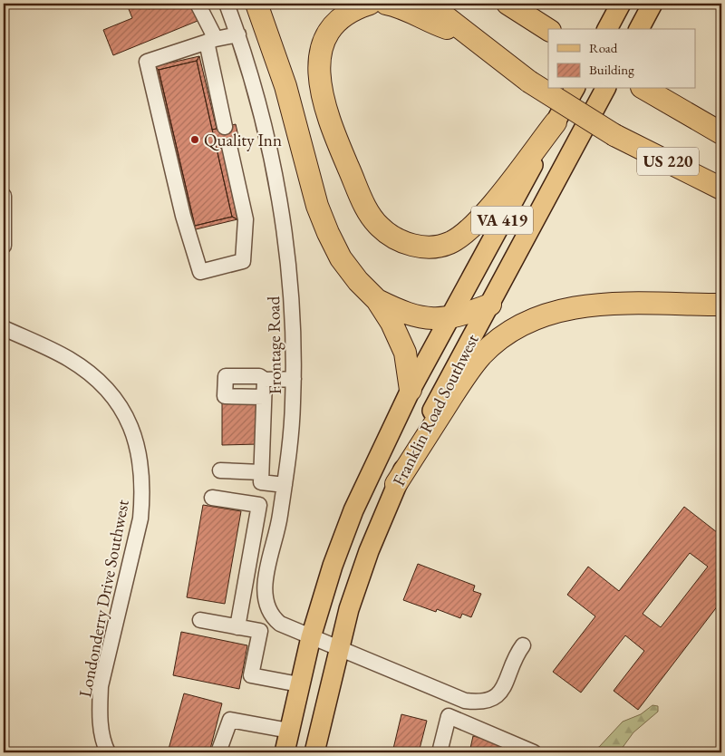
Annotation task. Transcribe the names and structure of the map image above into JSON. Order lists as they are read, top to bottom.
{
  "streets": {
    "highway": ["US 220"],
    "main road": ["VA 419", "Franklin Road Southwest"],
    "street": ["Frontage Road", "Londonderry Drive Southwest"]
  },
  "crossings": [
    ["VA 419", "Franklin Road Southwest"]
  ],
  "places": ["Quality Inn"],
  "legend": ["Road", "Building"]
}
